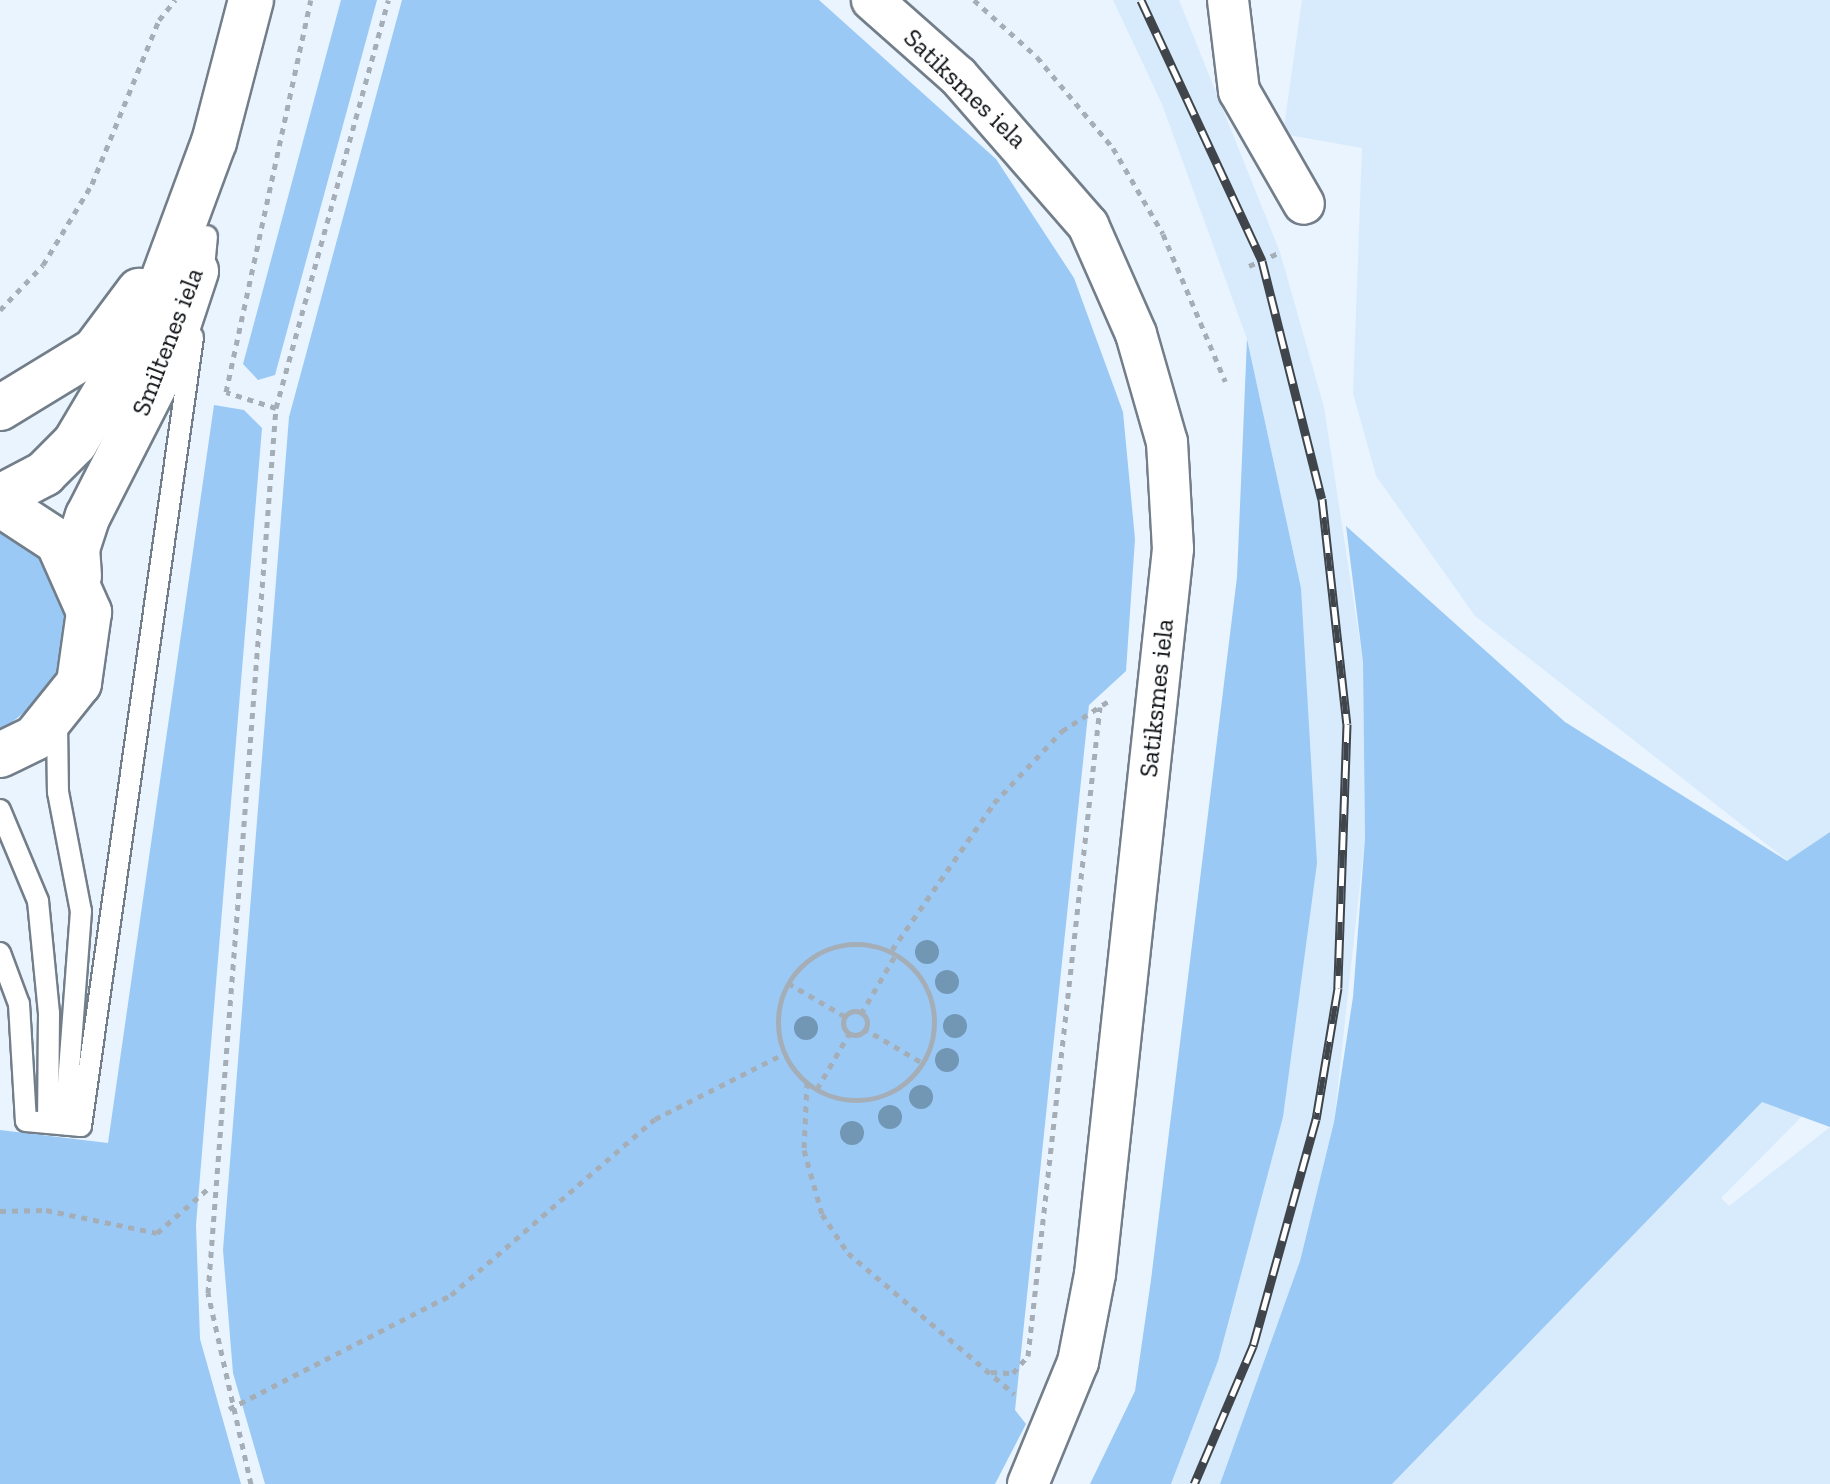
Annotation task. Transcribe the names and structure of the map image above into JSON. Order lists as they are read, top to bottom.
{
  "streets": {
    "street": ["Satiksmes iela", "Smiltenes iela"]
  }
}
